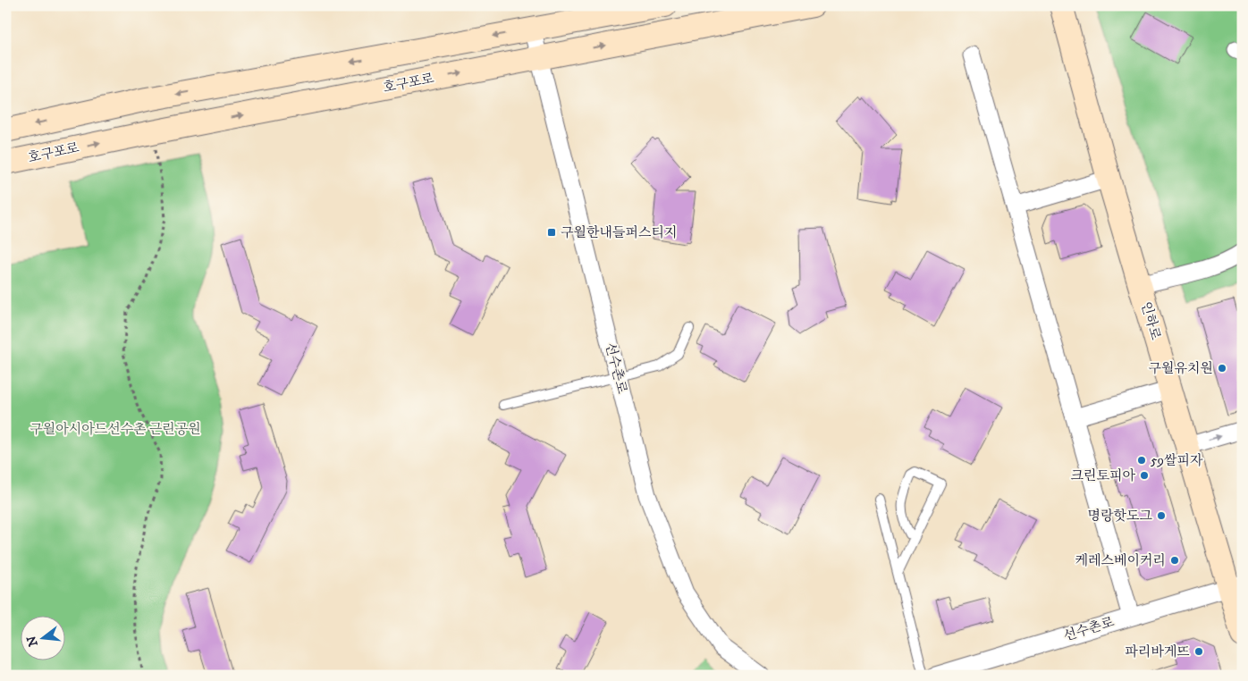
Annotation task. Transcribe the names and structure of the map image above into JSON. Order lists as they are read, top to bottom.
{
  "streets": {
    "main road": ["호구포로", "인하로"],
    "street": ["선수촌로"]
  },
  "crossings": [
    ["호구포로", "선수촌로"],
    ["인하로", "선수촌로"]
  ],
  "parks": ["구월아시아드선수촌 근린공원"],
  "places": {
    "transit": ["구월한내들퍼스티지"],
    "other": [
      "구월유치원",
      "59쌀피자",
      "크린토피아",
      "명랑핫도그",
      "케레스베이커리",
      "파리바게뜨"
    ]
  },
  "north": "left"
}
